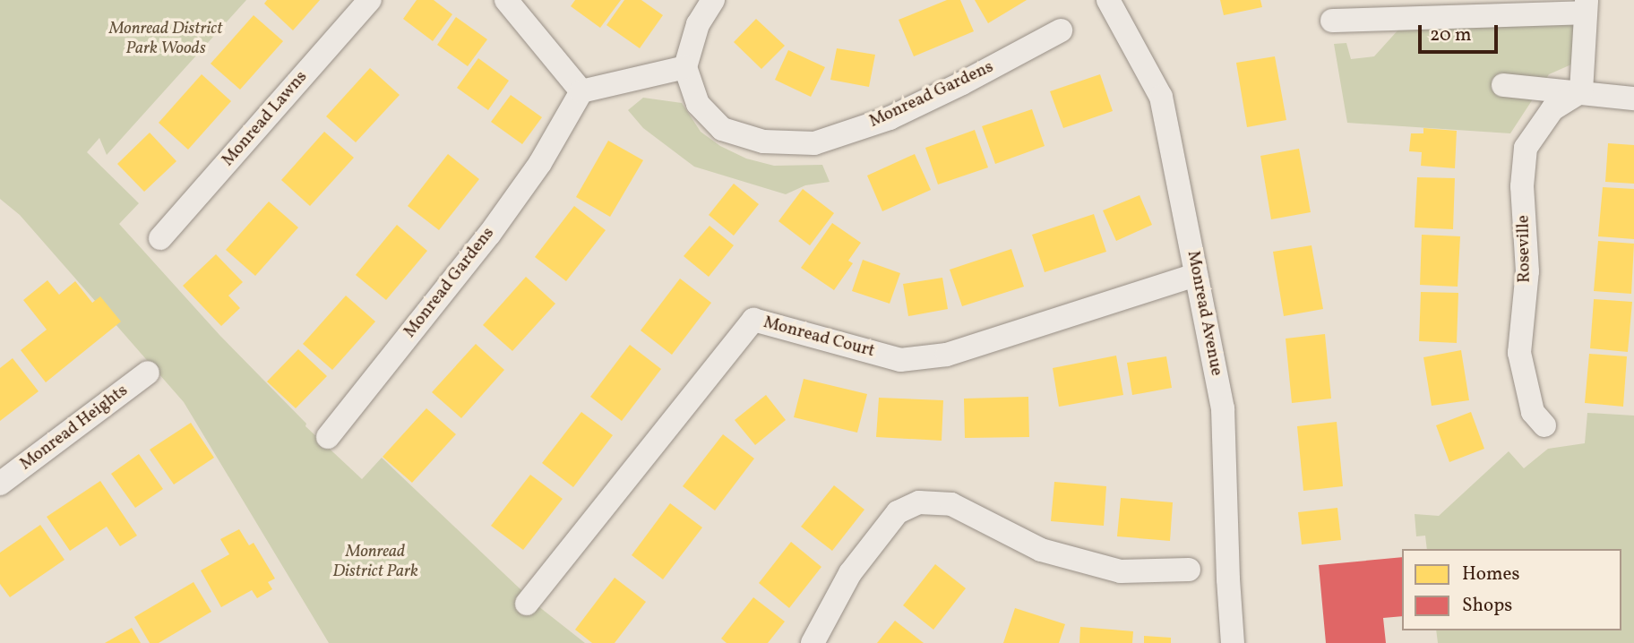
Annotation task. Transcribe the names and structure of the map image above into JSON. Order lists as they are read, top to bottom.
{
  "streets": {
    "street": [
      "Monread Gardens",
      "Monread Lawns",
      "Roseville",
      "Monread Avenue",
      "Monread Court",
      "Monread Heights"
    ]
  },
  "crossings": [
    ["Monread Avenue", "Monread Court"]
  ],
  "parks": ["Monread District Park Woods", "Monread District Park"],
  "legend": ["Homes", "Shops"],
  "scale_bar": "20 m"
}
